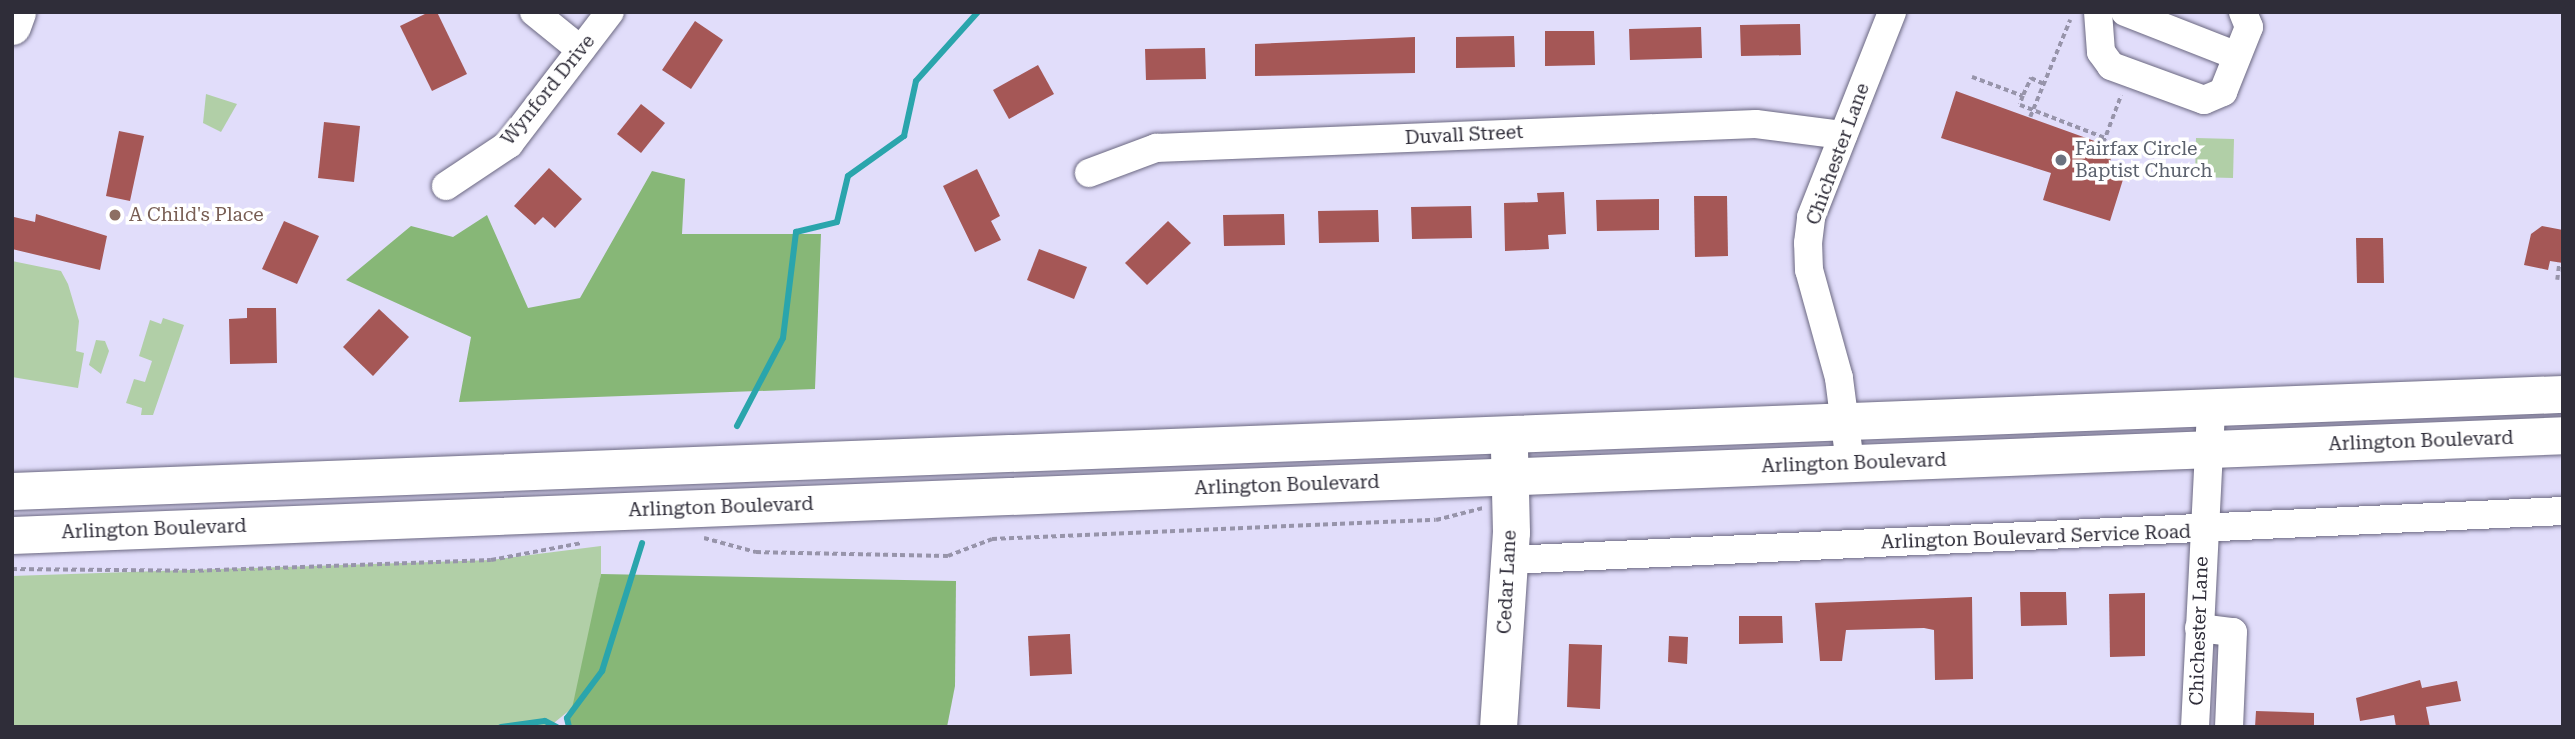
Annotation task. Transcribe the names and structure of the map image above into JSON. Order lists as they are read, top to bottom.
{
  "streets": {
    "main road": ["Arlington Boulevard", "Cedar Lane"],
    "street": [
      "Wynford Drive",
      "Duvall Street",
      "Chichester Lane",
      "Arlington Boulevard Service Road"
    ]
  },
  "crossings": [
    ["Duvall Street", "Chichester Lane"],
    ["Chichester Lane", "Arlington Boulevard"],
    ["Chichester Lane", "Arlington Boulevard Service Road"],
    ["Arlington Boulevard", "Cedar Lane"],
    ["Arlington Boulevard Service Road", "Cedar Lane"]
  ],
  "places": ["Fairfax Circle Baptist Church", "A Child's Place"]
}
